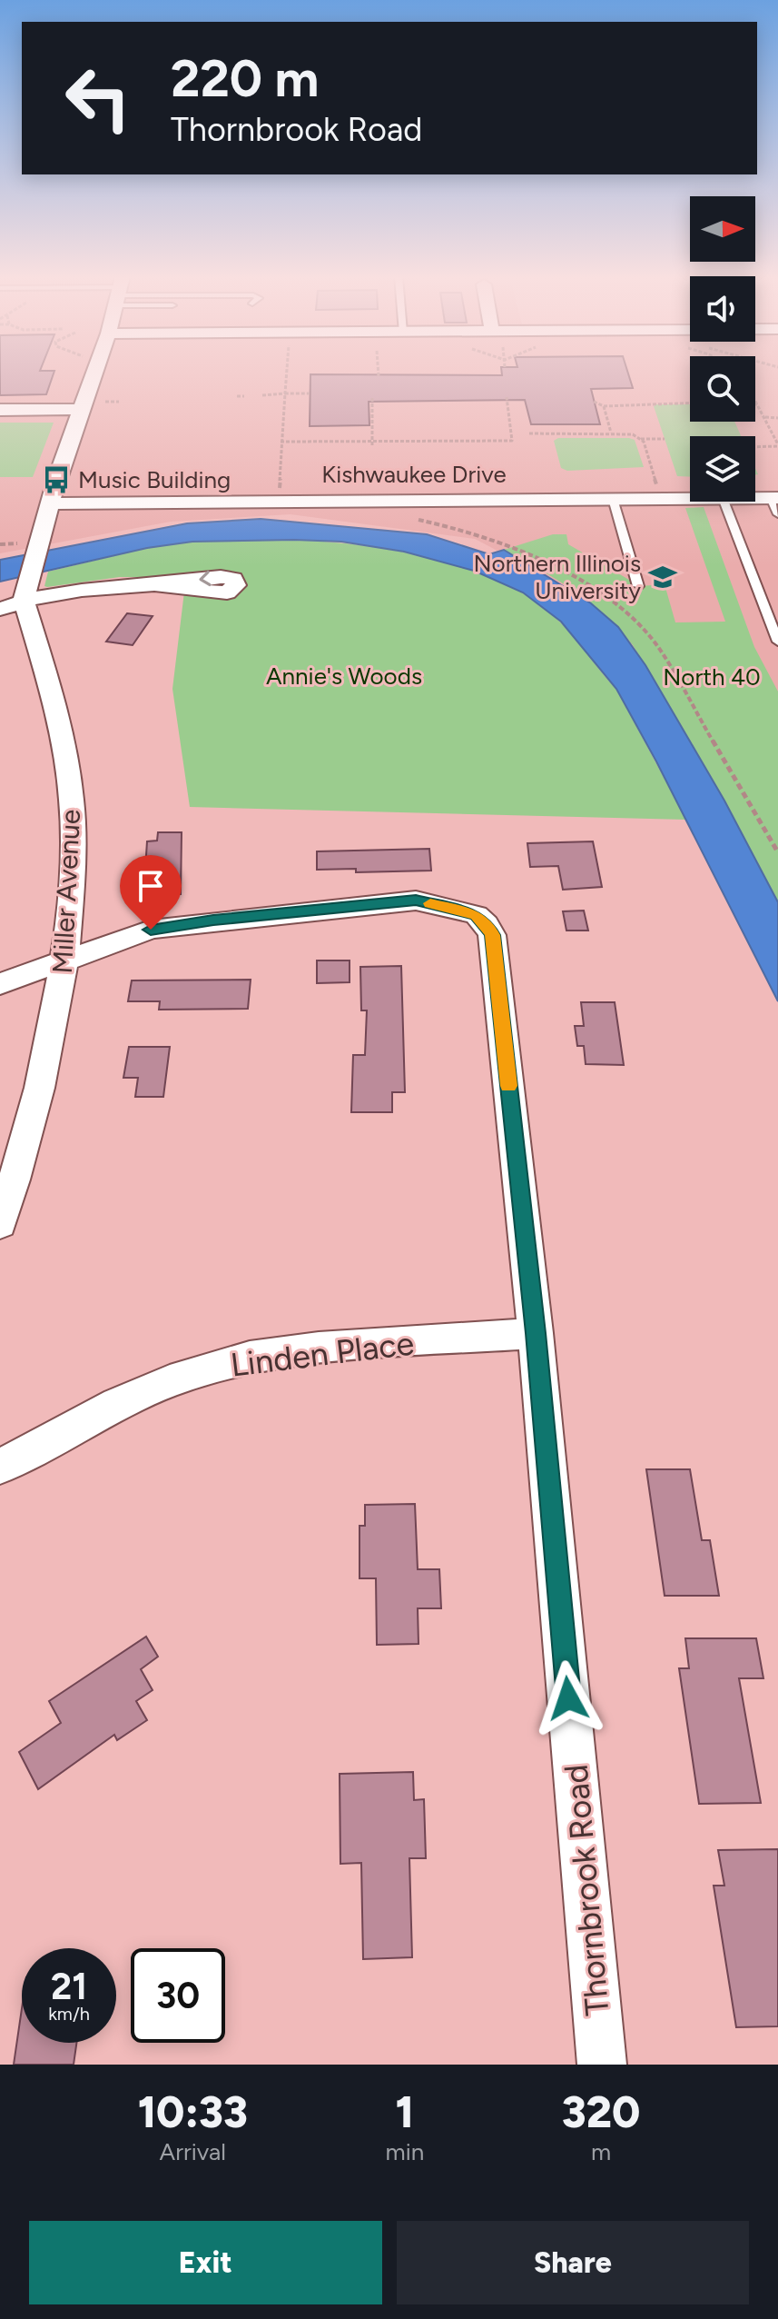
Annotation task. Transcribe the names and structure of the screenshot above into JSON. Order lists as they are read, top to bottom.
{
  "streets": {
    "street": [
      "Kishwaukee Drive",
      "Miller Avenue",
      "Linden Place",
      "Thornbrook Road"
    ]
  },
  "crossings": [
    ["Miller Avenue", "Thornbrook Road"],
    ["Linden Place", "Thornbrook Road"]
  ],
  "parks": ["Annie's Woods", "North 40"],
  "places": {
    "bus stop": ["Music Building"],
    "school or university": ["Northern Illinois University"]
  },
  "north": "right",
  "page": {
    "turn": ["220 m", "Thornbrook Road"],
    "speed": "21 km/h",
    "limit": "30",
    "eta": [
      "10:33",
      "Arrival",
      "1",
      "min",
      "320",
      "m"
    ],
    "buttons": ["Exit", "Share"]
  }
}
